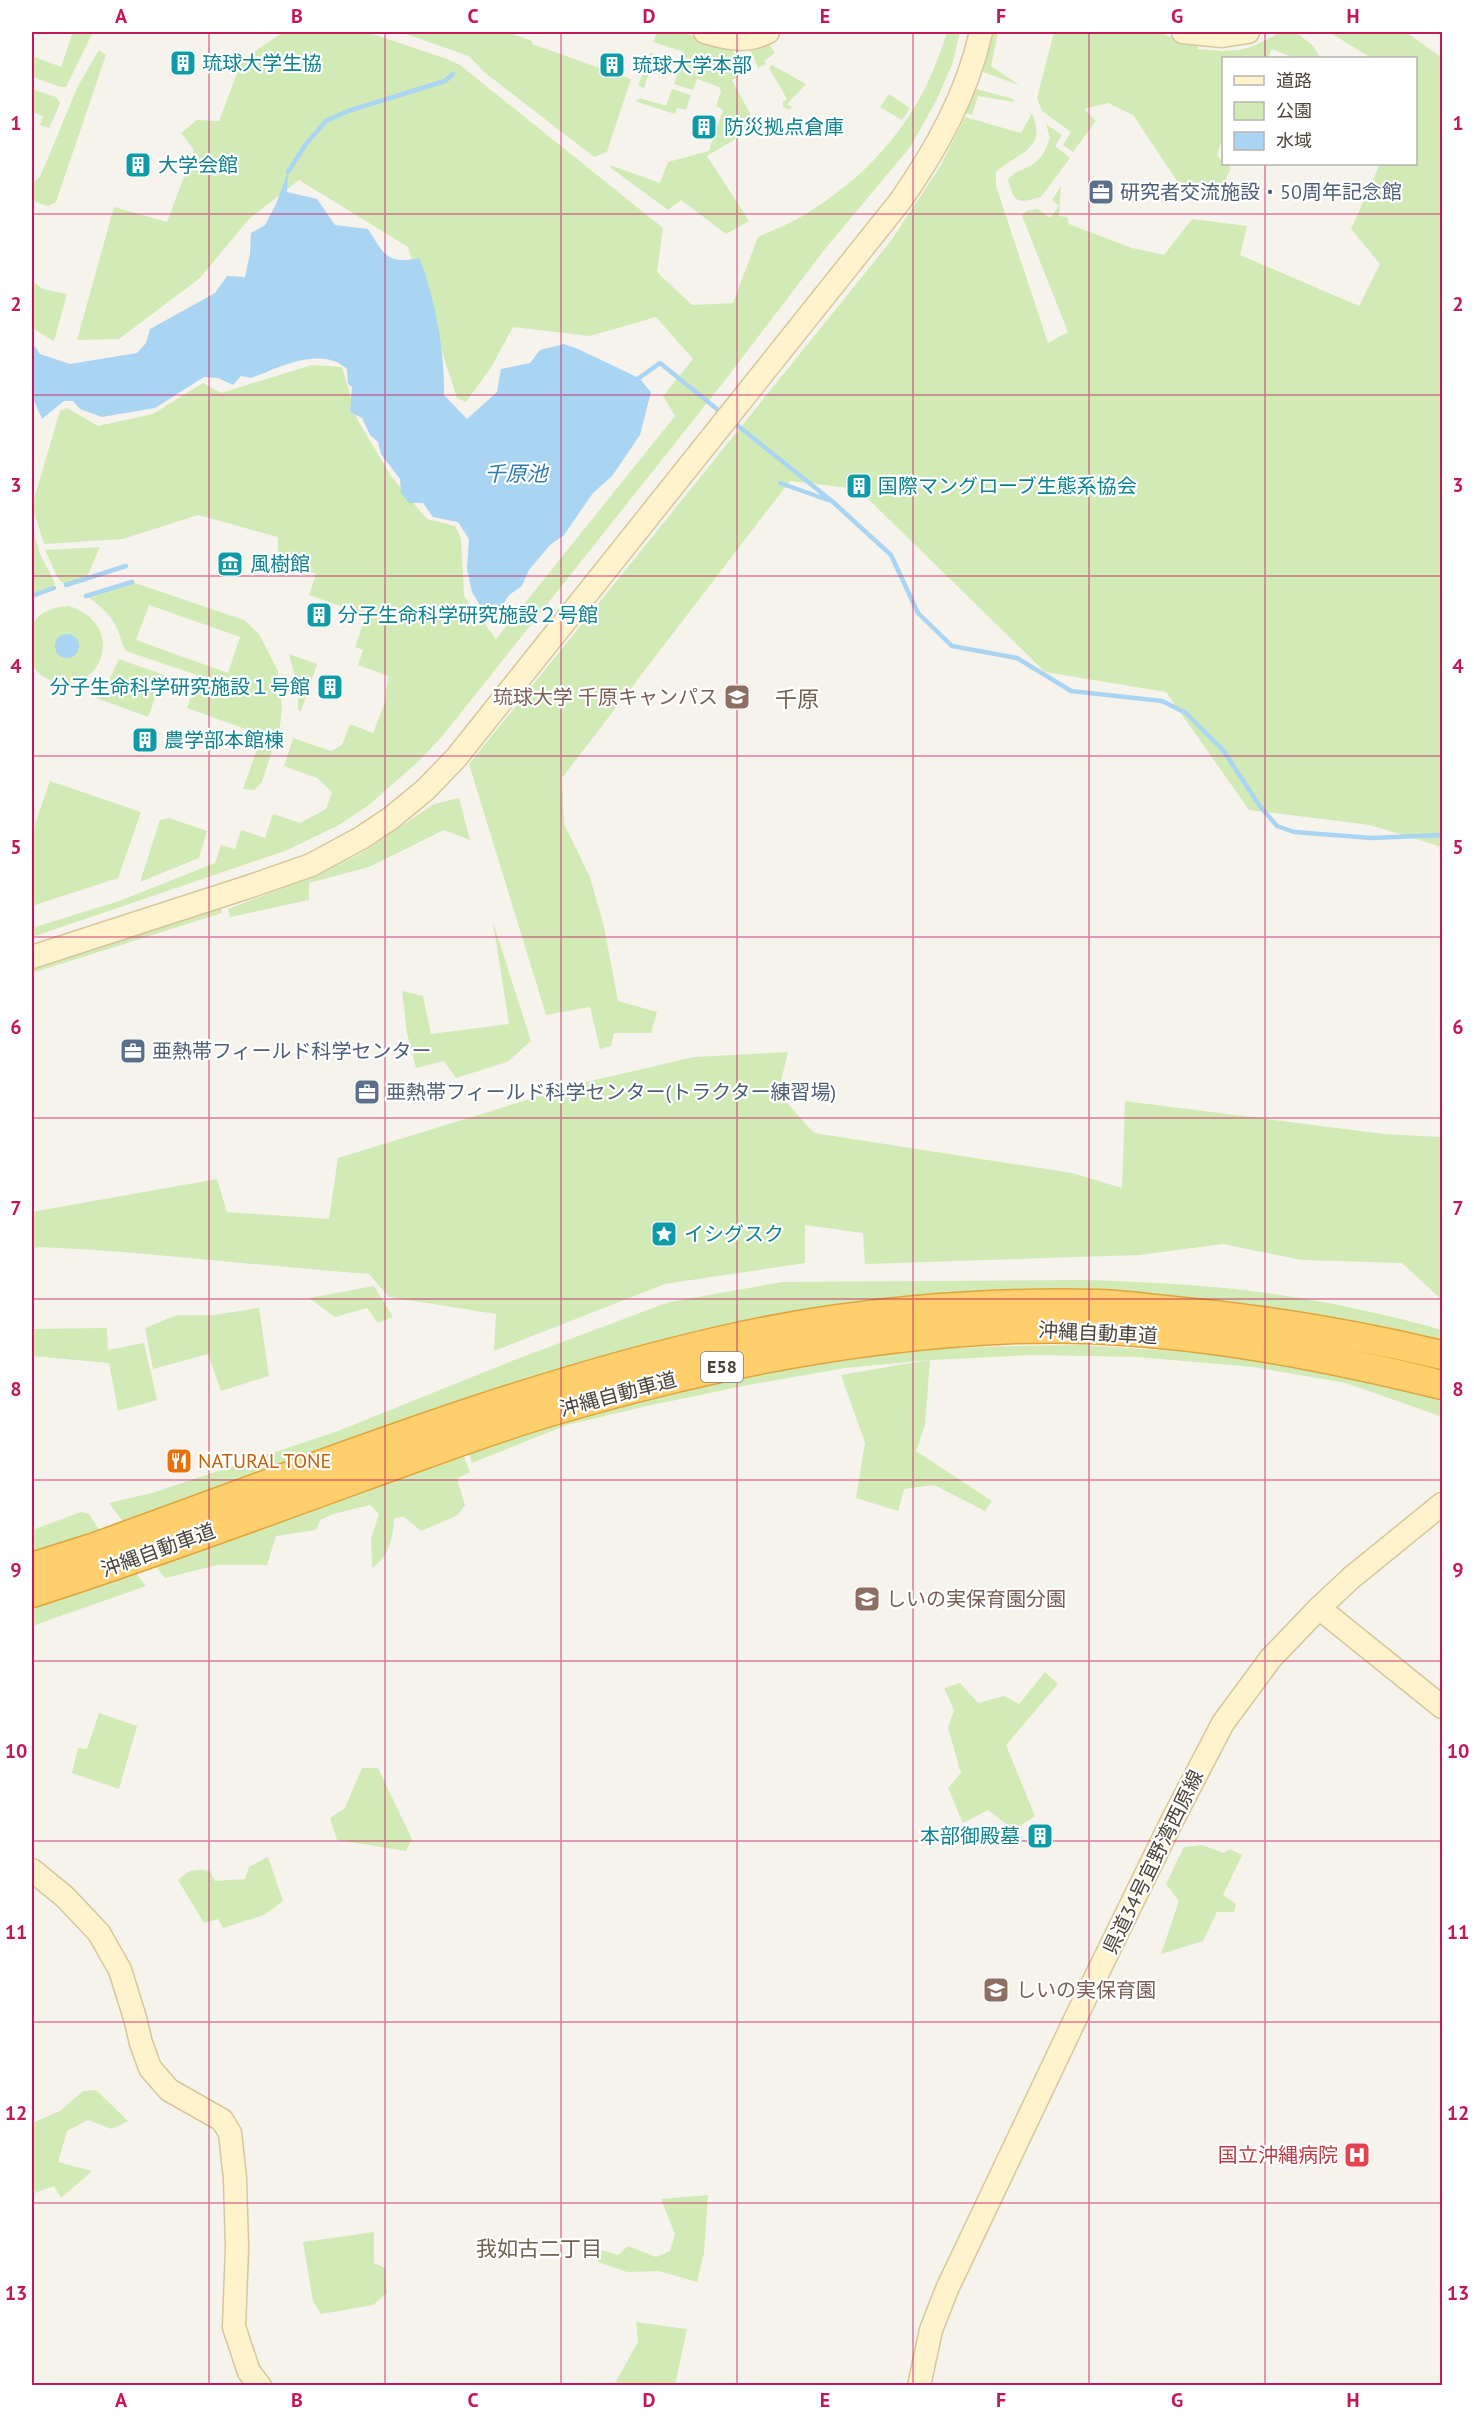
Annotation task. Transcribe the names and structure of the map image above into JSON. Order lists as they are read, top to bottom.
{
  "streets": {
    "highway": ["沖縄自動車道", "E58"],
    "street": ["県道34号宜野湾西原線"]
  },
  "districts": ["千原", "我如古二丁目"],
  "water": ["千原池"],
  "places": {
    "building": [
      "琉球大学生協",
      "琉球大学本部",
      "防災拠点倉庫",
      "大学会館",
      "国際マングローブ生態系協会",
      "分子生命科学研究施設２号館",
      "分子生命科学研究施設１号館",
      "農学部本館棟",
      "本部御殿墓"
    ],
    "office": ["研究者交流施設・50周年記念館", "亜熱帯フィールド科学センター", "亜熱帯フィールド科学センター(トラクター練習場)"],
    "museum": ["風樹館"],
    "school or university": ["琉球大学 千原キャンパス", "しいの実保育園分園", "しいの実保育園"],
    "place": ["イシグスク"],
    "restaurant": ["NATURAL TONE"],
    "hospital": ["国立沖縄病院"]
  },
  "legend": ["道路", "公園", "水域"],
  "grid": {
    "columns": [
      "A",
      "B",
      "C",
      "D",
      "E",
      "F",
      "G",
      "H"
    ],
    "rows": [
      "1",
      "2",
      "3",
      "4",
      "5",
      "6",
      "7",
      "8",
      "9",
      "10",
      "11",
      "12",
      "13"
    ]
  }
}
